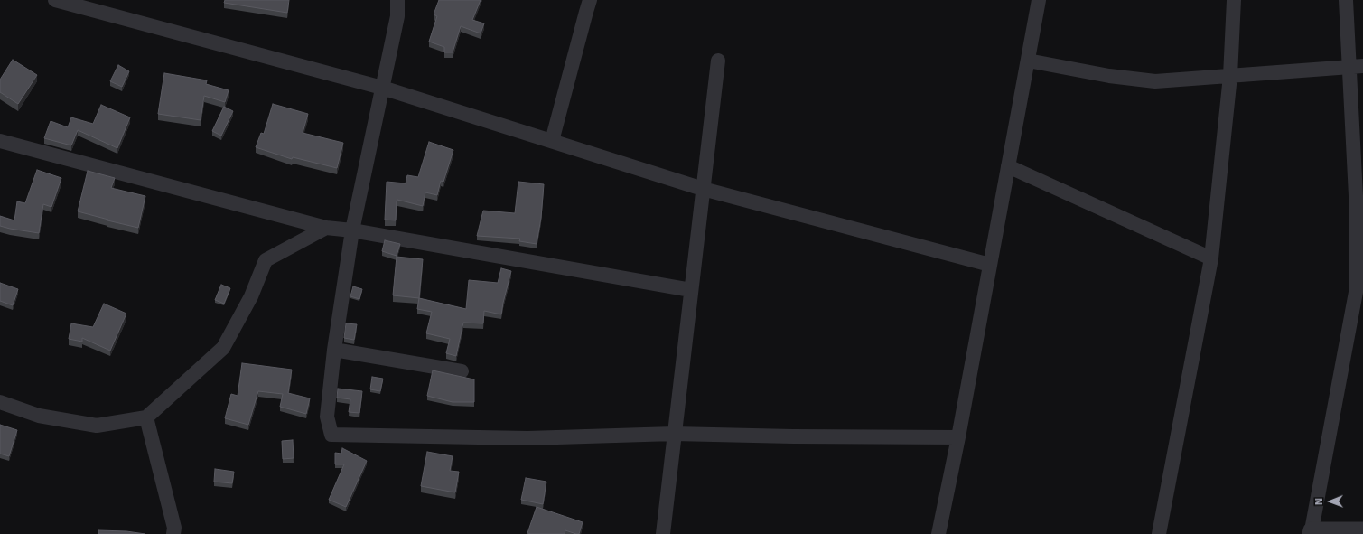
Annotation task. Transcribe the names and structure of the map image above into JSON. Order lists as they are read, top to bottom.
{
  "north": "left"
}
